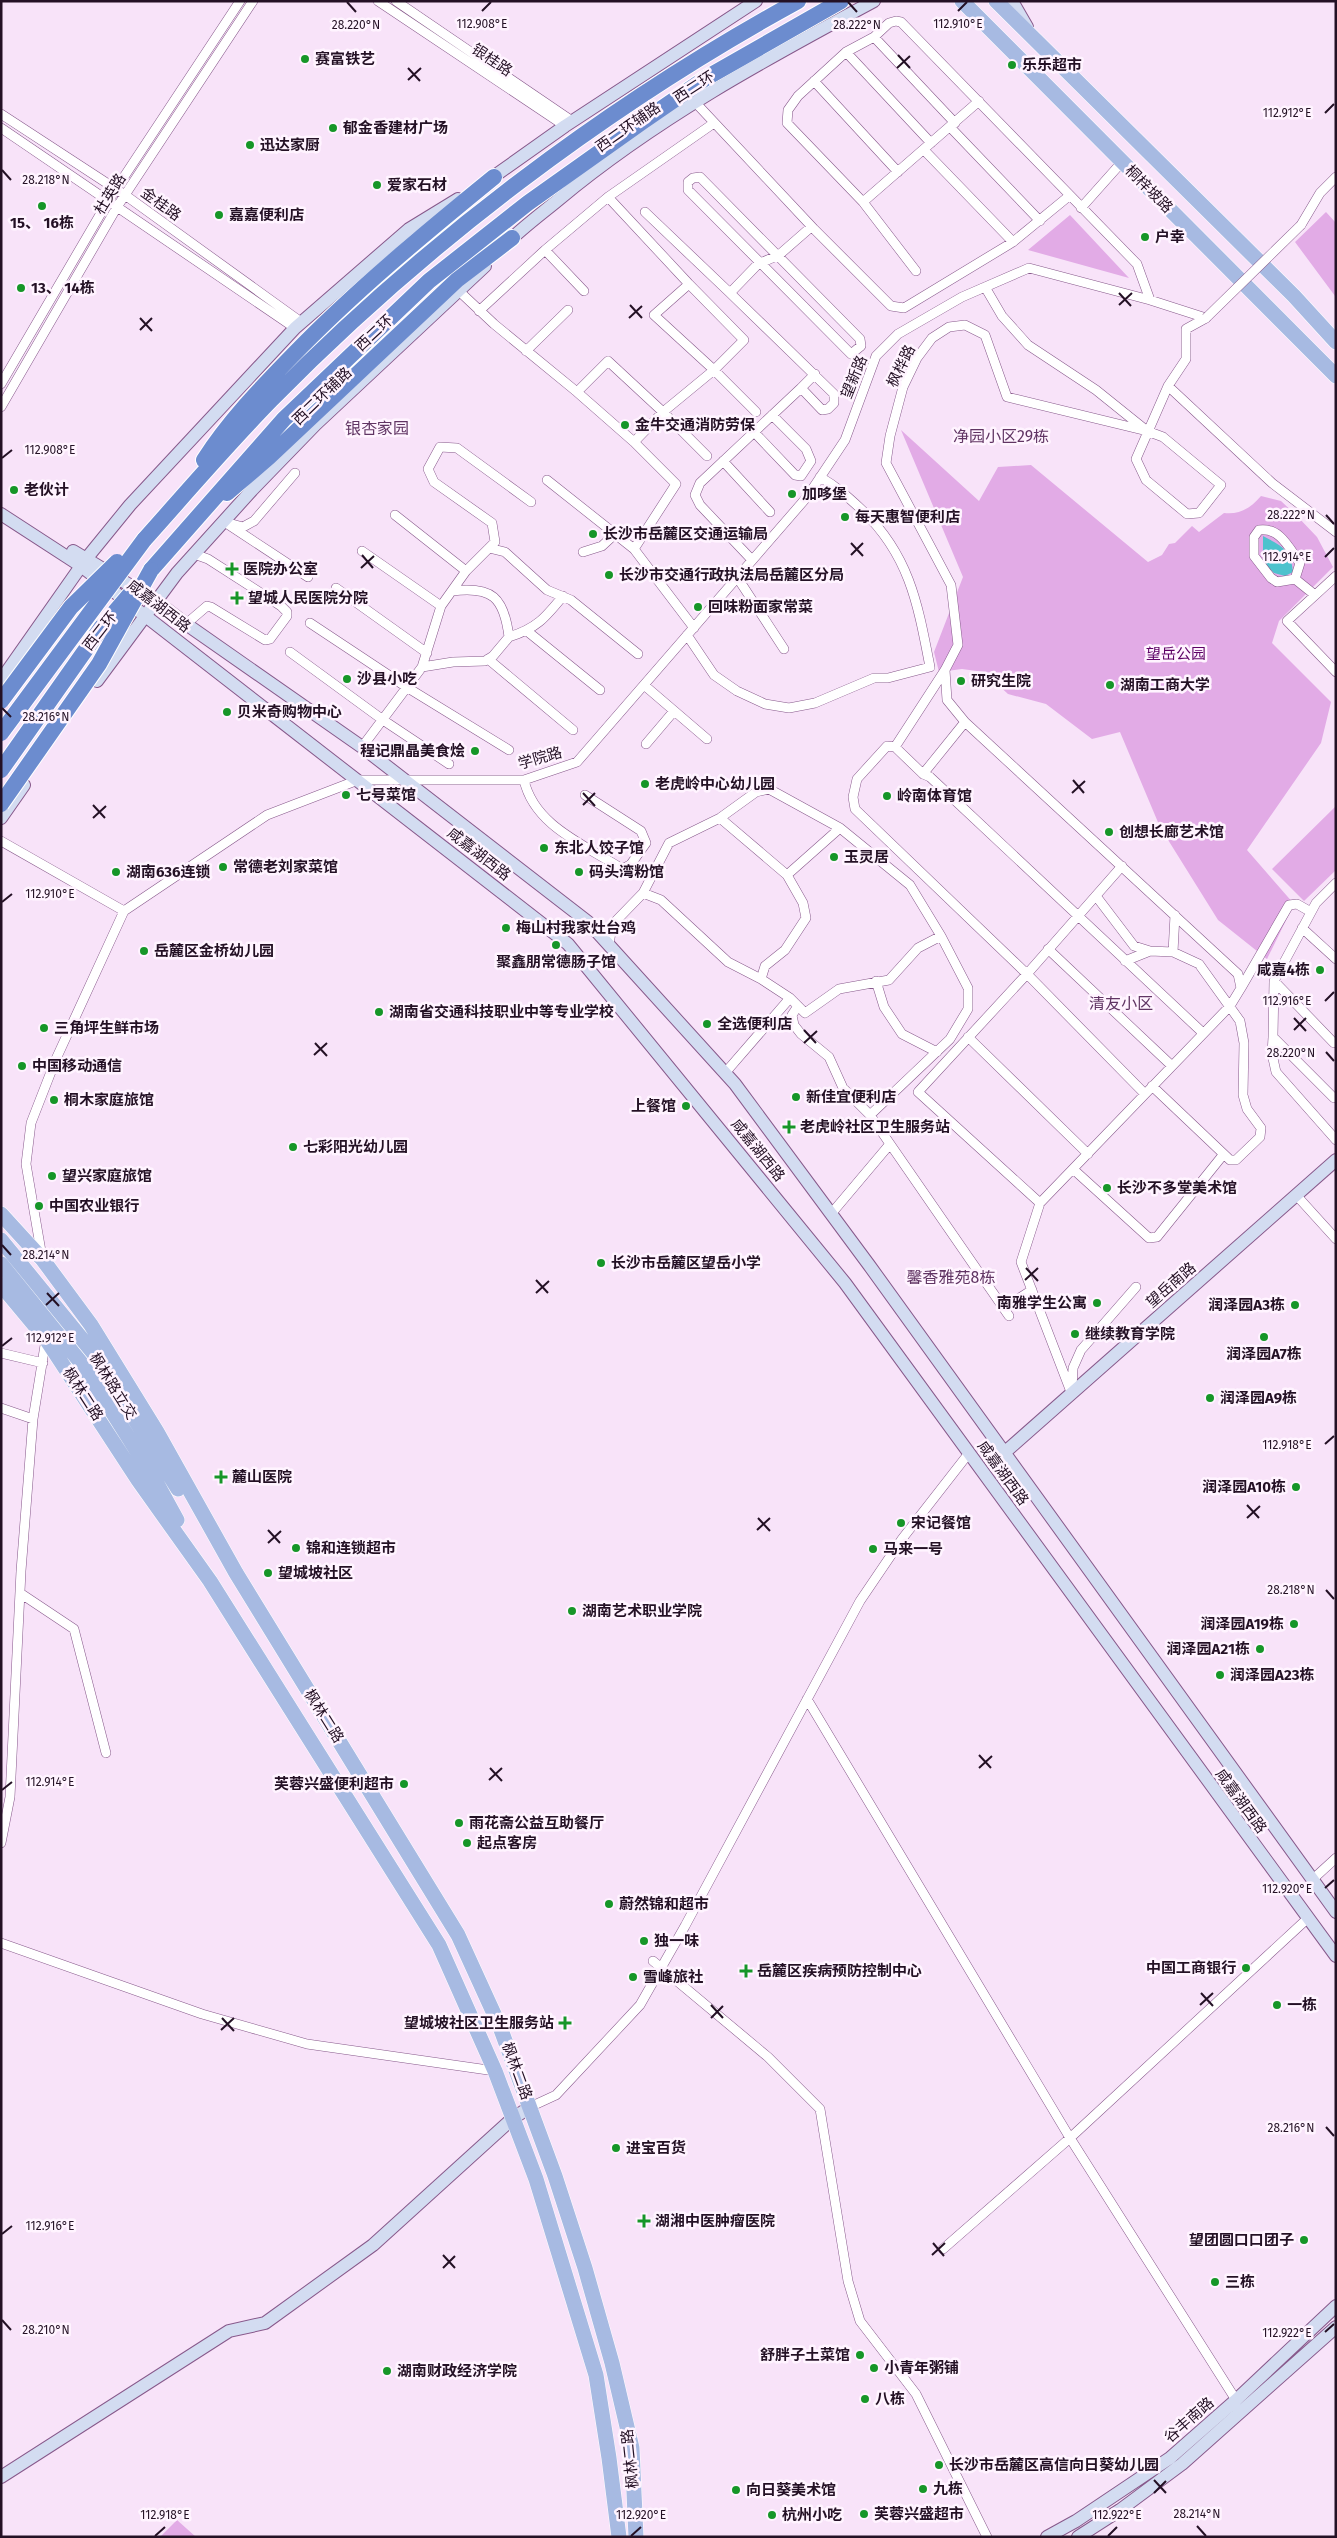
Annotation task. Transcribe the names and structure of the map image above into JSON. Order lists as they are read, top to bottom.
{
  "streets": {
    "highway": ["西二环"],
    "main road": ["桐梓坡路", "枫林路立交", "枫林二路"],
    "street": [
      "银桂路",
      "西二环辅路",
      "杜英路",
      "金桂路",
      "枫桦路",
      "望新路",
      "咸嘉湖西路",
      "学院路",
      "望岳南路",
      "谷丰南路"
    ]
  },
  "crossings": [
    ["西二环辅路", "咸嘉湖西路"],
    ["杜英路", "金桂路"],
    ["望新路", "学院路"],
    ["咸嘉湖西路", "学院路"],
    ["咸嘉湖西路", "望岳南路"],
    ["枫林路立交", "枫林二路"]
  ],
  "districts": [
    "银杏家园",
    "净园小区29栋",
    "清友小区",
    "馨香雅苑8栋"
  ],
  "parks": ["望岳公园"],
  "places": {
    "other": [
      "赛富铁艺",
      "乐乐超市",
      "郁金香建材广场",
      "迅达家厨",
      "爱家石材",
      "15、 16栋",
      "嘉嘉便利店",
      "户幸",
      "13、 14栋",
      "金牛交通消防劳保",
      "老伙计",
      "加哆堡",
      "每天惠智便利店",
      "长沙市岳麓区交通运输局",
      "长沙市交通行政执法局岳麓区分局",
      "回味粉面家常菜",
      "沙县小吃",
      "研究生院",
      "湖南工商大学",
      "贝米奇购物中心",
      "程记鼎晶美食烩",
      "老虎岭中心幼儿园",
      "七号菜馆",
      "岭南体育馆",
      "创想长廊艺术馆",
      "东北人饺子馆",
      "玉灵居",
      "常德老刘家菜馆",
      "湖南636连锁",
      "码头湾粉馆",
      "梅山村我家灶台鸡",
      "聚鑫朋常德肠子馆",
      "岳麓区金桥幼儿园",
      "咸嘉4栋",
      "湖南省交通科技职业中等专业学校",
      "全选便利店",
      "三角坪生鲜市场",
      "中国移动通信",
      "新佳宜便利店",
      "桐木家庭旅馆",
      "上餐馆",
      "七彩阳光幼儿园",
      "望兴家庭旅馆",
      "长沙不多堂美术馆",
      "中国农业银行",
      "长沙市岳麓区望岳小学",
      "南雅学生公寓",
      "润泽园A3栋",
      "继续教育学院",
      "润泽园A7栋",
      "润泽园A9栋",
      "润泽园A10栋",
      "宋记餐馆",
      "锦和连锁超市",
      "马来一号",
      "望城坡社区",
      "湖南艺术职业学院",
      "润泽园A19栋",
      "润泽园A21栋",
      "润泽园A23栋",
      "芙蓉兴盛便利超市",
      "雨花斋公益互助餐厅",
      "起点客房",
      "蔚然锦和超市",
      "独一味",
      "中国工商银行",
      "雪峰旅社",
      "一栋",
      "进宝百货",
      "望团圆口口团子",
      "三栋",
      "舒胖子土菜馆",
      "小青年粥铺",
      "湖南财政经济学院",
      "八栋",
      "长沙市岳麓区高信向日葵幼儿园",
      "九栋",
      "向日葵美术馆",
      "芙蓉兴盛超市",
      "杭州小吃"
    ],
    "health": [
      "医院办公室",
      "望城人民医院分院",
      "老虎岭社区卫生服务站",
      "麓山医院",
      "岳麓区疾病预防控制中心",
      "望城坡社区卫生服务站",
      "湖湘中医肿瘤医院"
    ]
  },
  "coordinates": [
    "112.908°E",
    "112.910°E",
    "28.220°N",
    "28.222°N",
    "112.912°E",
    "28.218°N",
    "112.914°E",
    "28.216°N",
    "112.916°E",
    "28.214°N",
    "112.918°E",
    "112.920°E",
    "28.210°N",
    "112.922°E"
  ]
}
